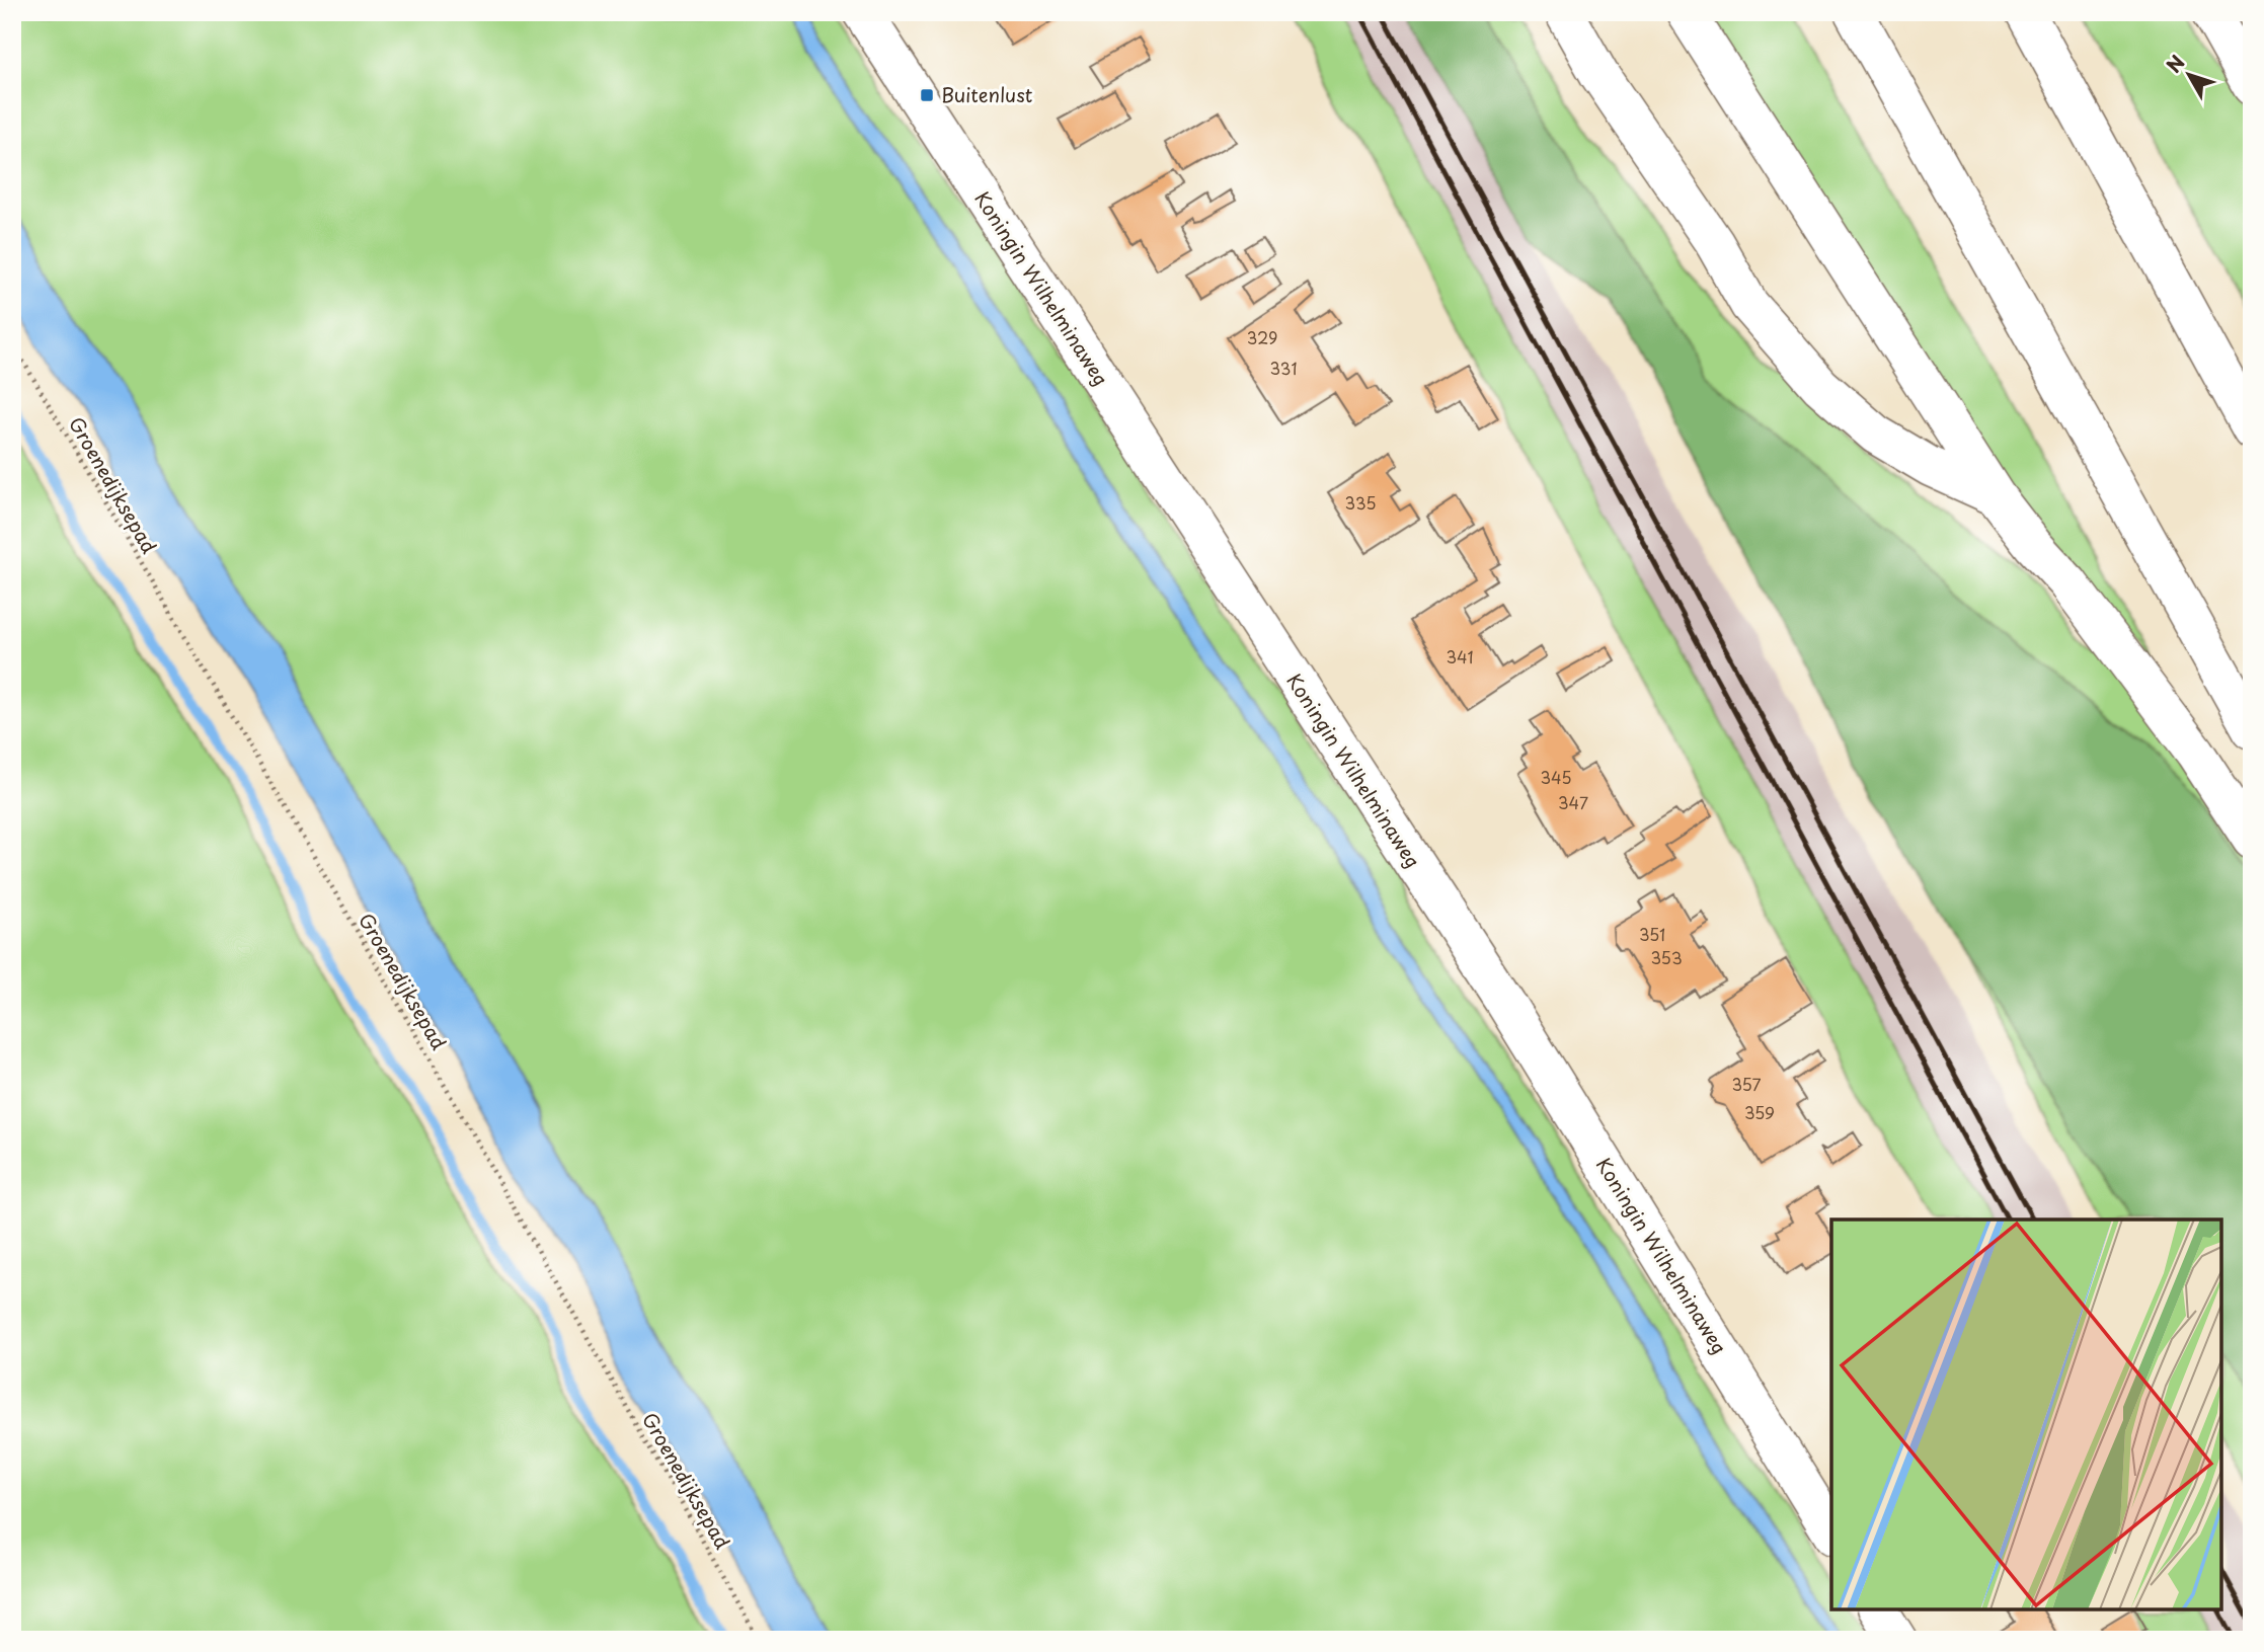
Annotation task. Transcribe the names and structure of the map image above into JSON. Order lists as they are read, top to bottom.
{
  "streets": {
    "main road": ["Koningin Wilhelminaweg"],
    "path": ["Groenedijksepad"]
  },
  "places": {
    "transit": ["Buitenlust"]
  },
  "house_numbers": [
    "329",
    "331",
    "335",
    "341",
    "345",
    "347",
    "351",
    "353",
    "357",
    "359"
  ],
  "north": "top left"
}
